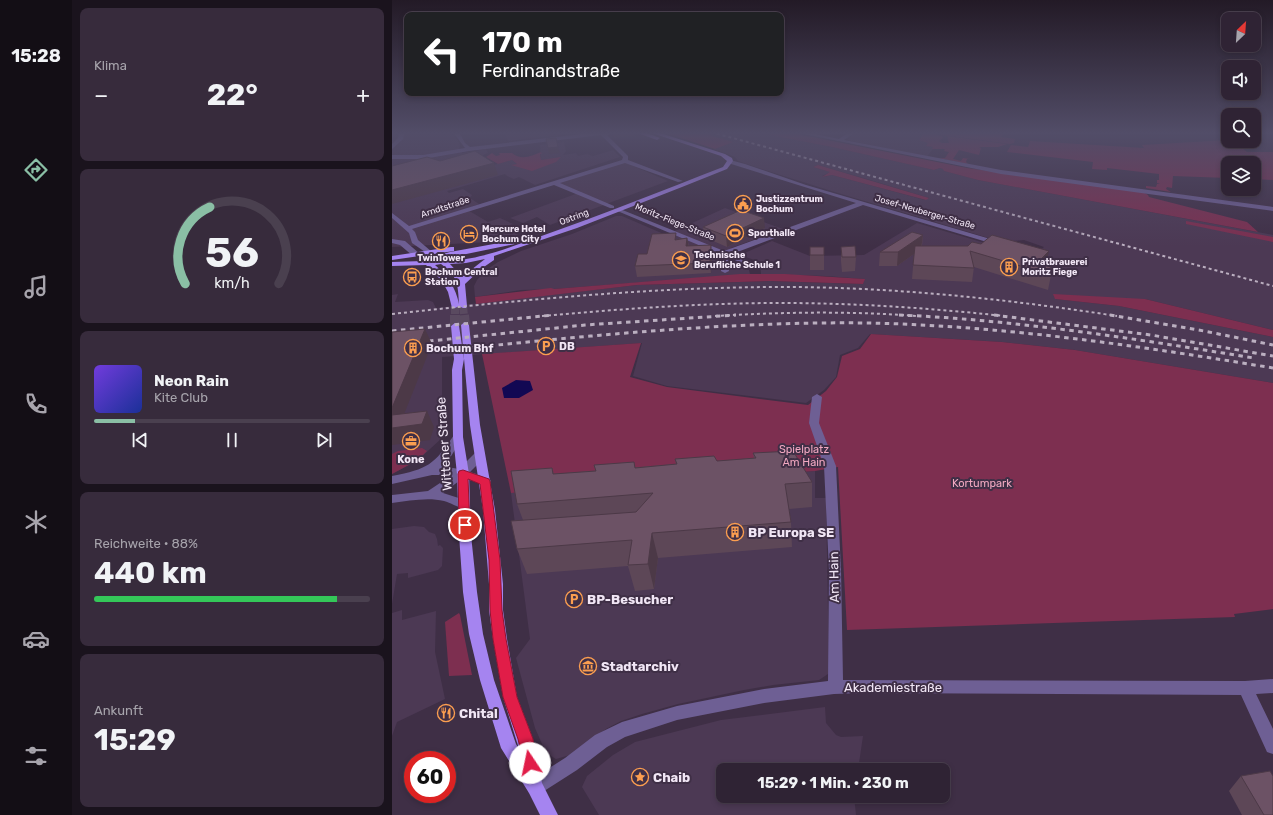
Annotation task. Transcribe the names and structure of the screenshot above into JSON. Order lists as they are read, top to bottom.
{
  "streets": {
    "main road": ["Ostring", "Wittener Straße"],
    "street": [
      "Arndtstraße",
      "Josef-Neuberger-Straße",
      "Moritz-Fiege-Straße",
      "Am Hain",
      "Akademiestraße"
    ]
  },
  "crossings": [
    ["Arndtstraße", "Moritz-Fiege-Straße"],
    ["Ostring", "Moritz-Fiege-Straße"],
    ["Wittener Straße", "Akademiestraße"],
    ["Am Hain", "Akademiestraße"]
  ],
  "parks": ["Spielplatz Am Hain", "Kortumpark"],
  "places": {
    "public building": ["Justizzentrum Bochum"],
    "sports": ["Sporthalle"],
    "hotel": ["Mercure Hotel Bochum City"],
    "restaurant": ["TwinTower", "Chital"],
    "school or university": ["Technische Berufliche Schule 1"],
    "building": ["Privatbrauerei Moritz Fiege", "Bochum Bhf", "BP Europa SE"],
    "bus stop": ["Bochum Central Station"],
    "parking": ["DB", "BP-Besucher"],
    "office": ["Kone"],
    "museum": ["Stadtarchiv"],
    "place": ["Chaib"]
  },
  "north": "top right",
  "page": {
    "tabs": "15:28",
    "tile": [
      "Klima",
      ["Reichweite · 88%", "440 km"],
      ["Ankunft", "15:29"]
    ],
    "turn": ["170 m", "Ferdinandstraße"],
    "heat": ["−", "22°", "+"],
    "song": ["Neon Rain", "Kite Club"],
    "limit": "60",
    "trip": "15:29 · 1 Min. · 230 m",
    "gauge": ["56", "km/h"]
  }
}
